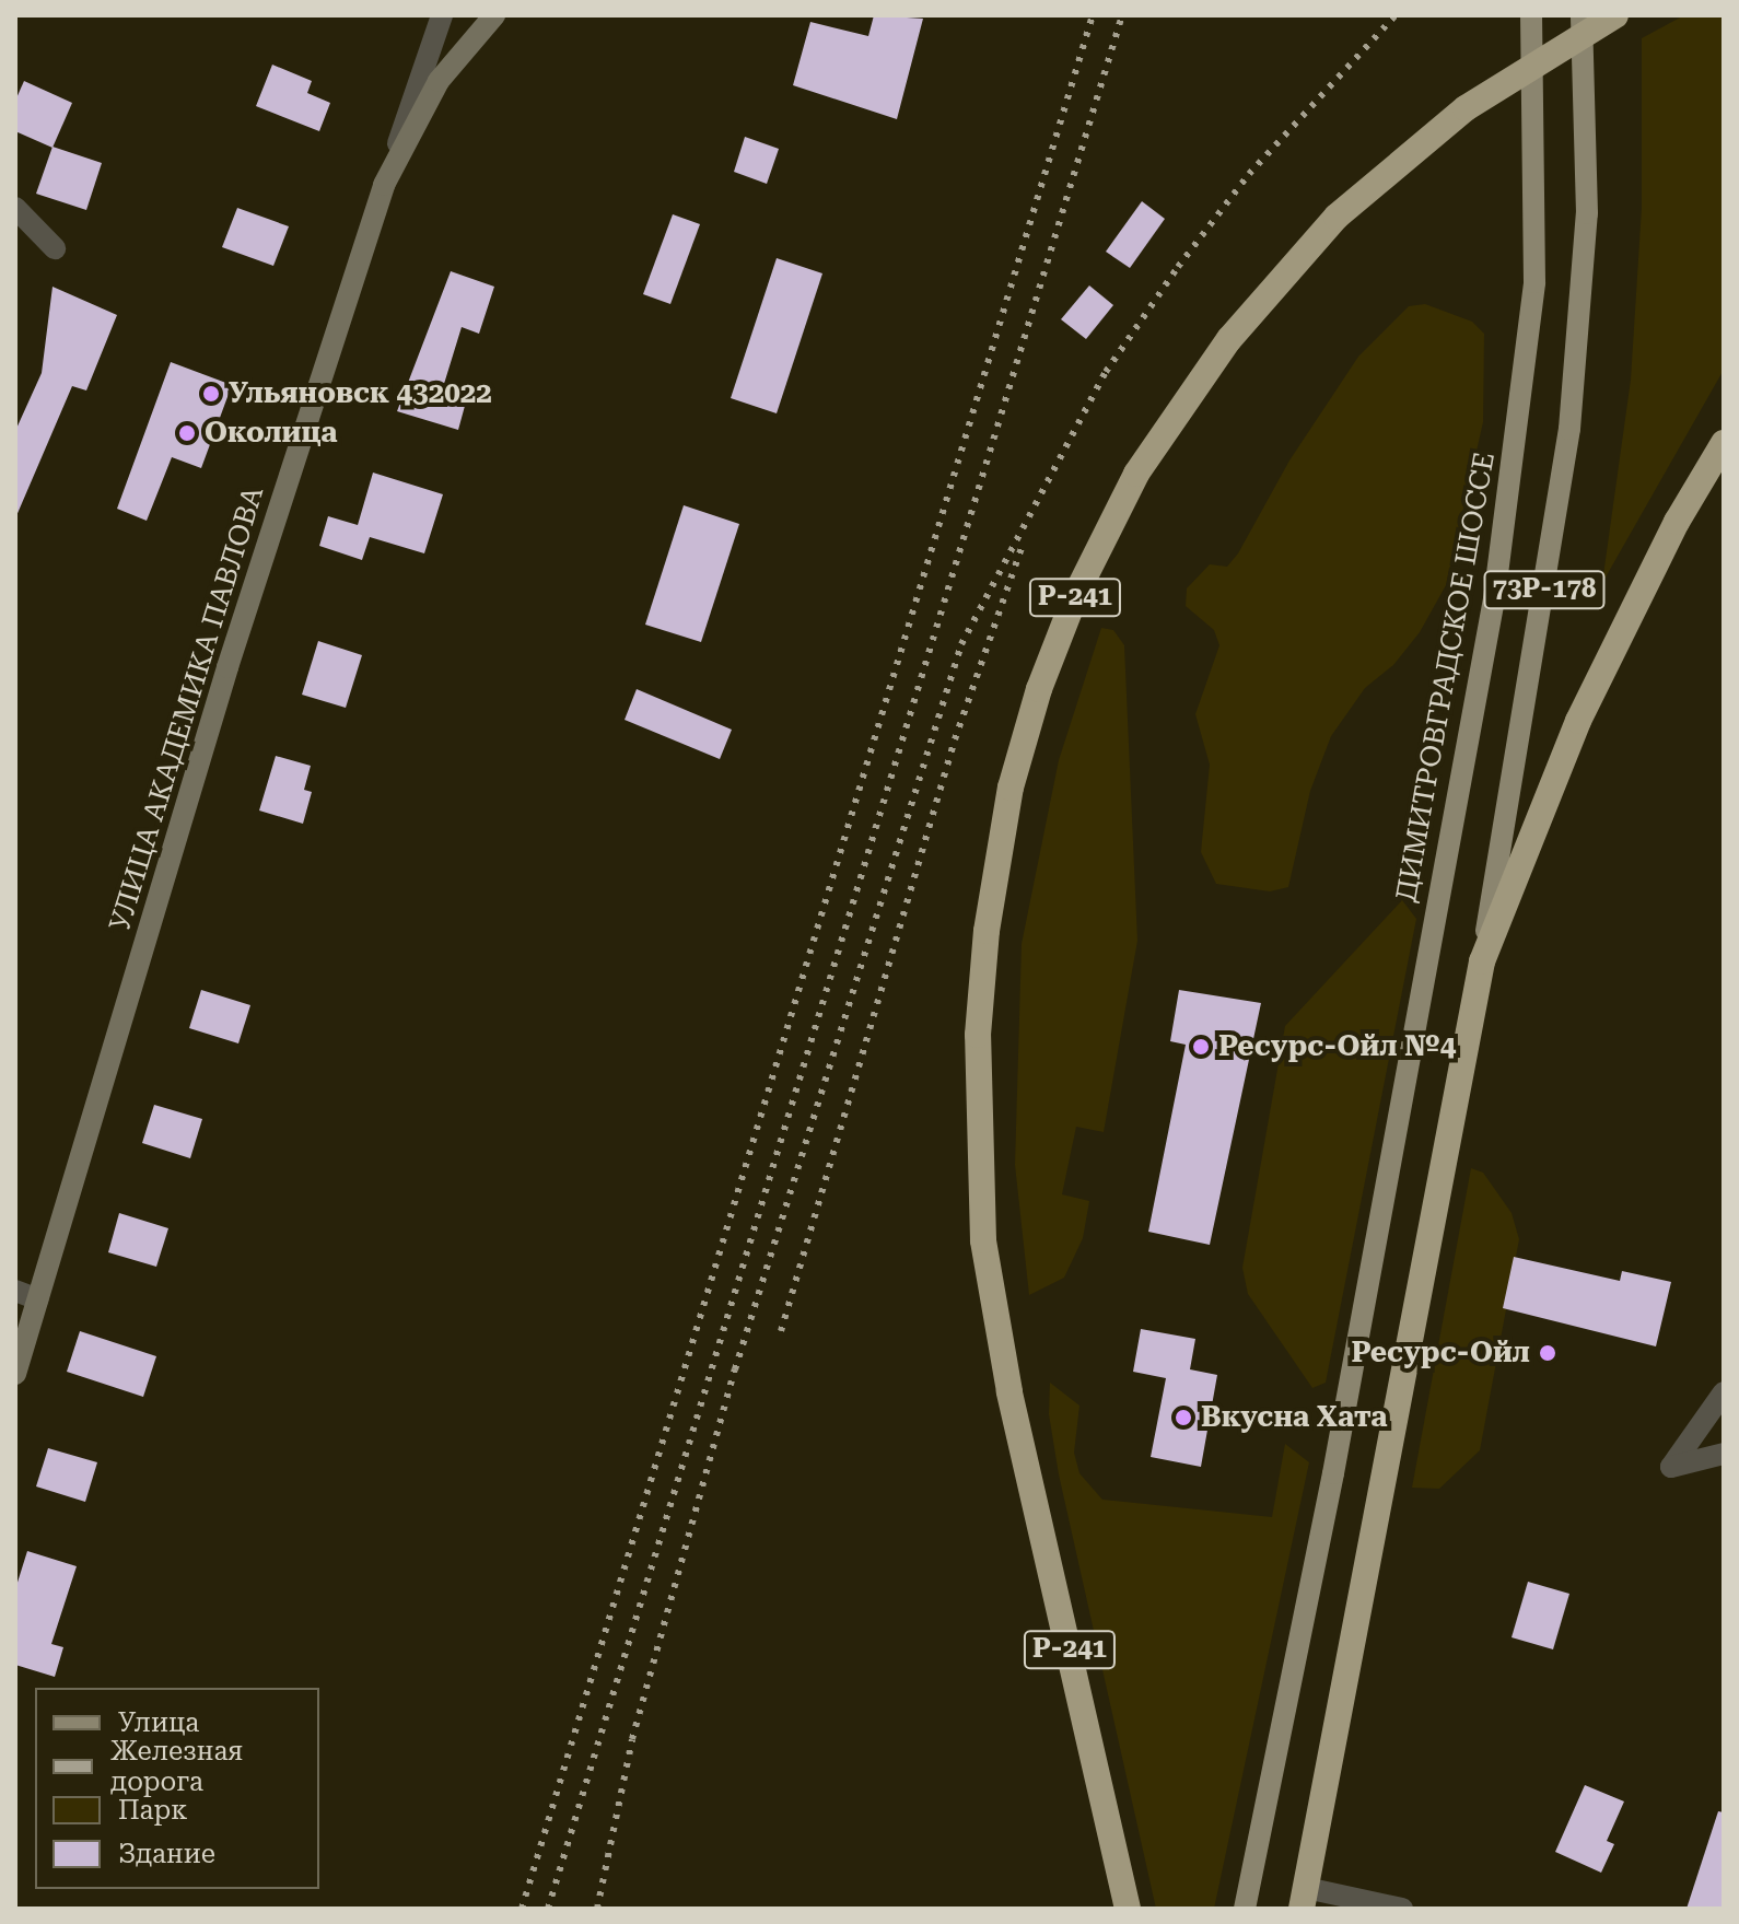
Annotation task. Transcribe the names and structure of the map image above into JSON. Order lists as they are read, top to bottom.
{
  "streets": {
    "highway": ["Р-241"],
    "main road": ["73Р-178", "ДИМИТРОВГРАДСКОЕ ШОССЕ"],
    "street": ["УЛИЦА АКАДЕМИКА ПАВЛОВА"]
  },
  "places": [
    "Ульяновск 432022",
    "Околица",
    "Ресурс-Ойл №4",
    "Ресурс-Ойл",
    "Вкусна Хата"
  ],
  "legend": [
    "Улица",
    "Железная дорога",
    "Парк",
    "Здание"
  ]
}
